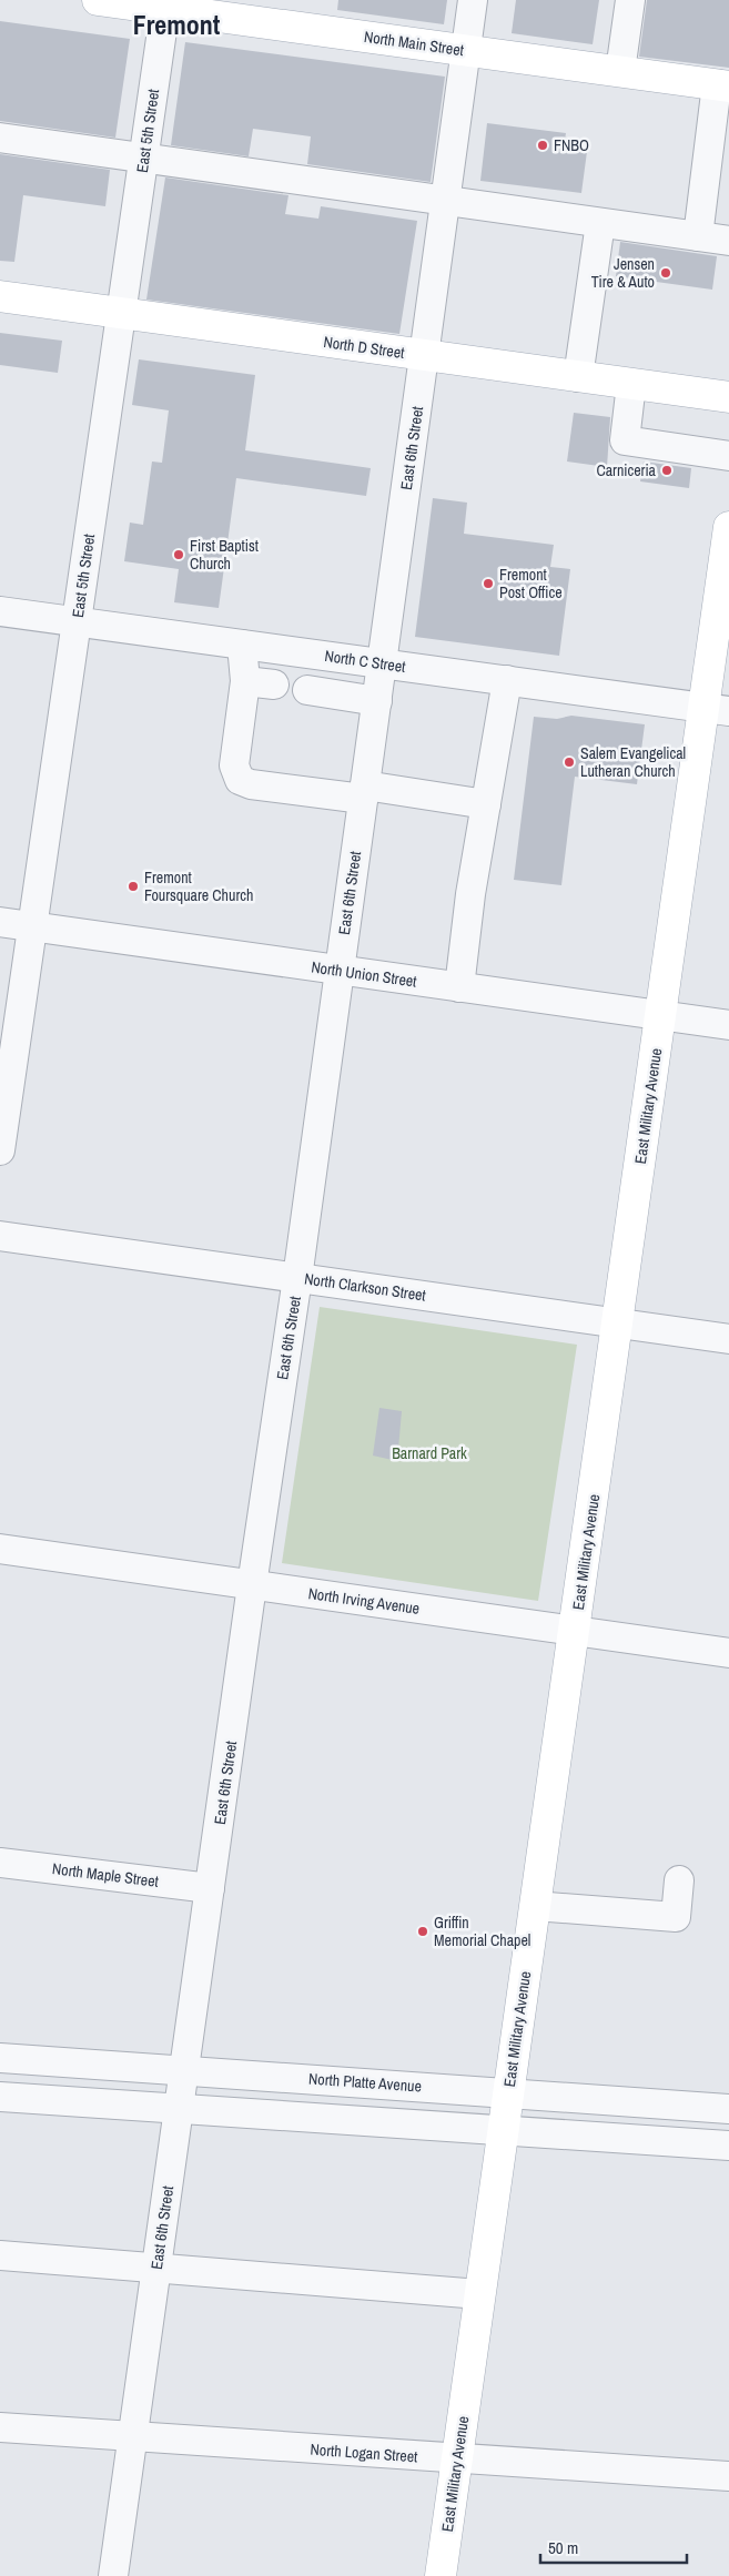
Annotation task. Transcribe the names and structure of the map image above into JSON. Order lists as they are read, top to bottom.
{
  "streets": {
    "main road": ["North Main Street", "North D Street", "East Military Avenue"],
    "street": [
      "East 5th Street",
      "East 6th Street",
      "North C Street",
      "North Union Street",
      "North Clarkson Street",
      "North Irving Avenue",
      "North Maple Street",
      "North Platte Avenue",
      "North Logan Street"
    ]
  },
  "crossings": [
    ["North Main Street", "East 5th Street"],
    ["North Main Street", "East 6th Street"],
    ["East 5th Street", "North D Street"],
    ["East 5th Street", "North C Street"],
    ["East 5th Street", "North Union Street"],
    ["North D Street", "East 6th Street"],
    ["East 6th Street", "North C Street"],
    ["East 6th Street", "North Union Street"],
    ["East 6th Street", "North Clarkson Street"],
    ["East 6th Street", "North Irving Avenue"],
    ["East 6th Street", "North Maple Street"],
    ["East 6th Street", "North Platte Avenue"],
    ["East 6th Street", "North Logan Street"],
    ["North C Street", "East Military Avenue"],
    ["North Union Street", "East Military Avenue"],
    ["East Military Avenue", "North Clarkson Street"],
    ["East Military Avenue", "North Irving Avenue"],
    ["East Military Avenue", "North Platte Avenue"],
    ["East Military Avenue", "North Logan Street"]
  ],
  "districts": ["Fremont"],
  "parks": ["Barnard Park"],
  "places": [
    "FNBO",
    "Jensen Tire & Auto",
    "Carniceria",
    "First Baptist Church",
    "Fremont Post Office",
    "Salem Evangelical Lutheran Church",
    "Fremont Foursquare Church",
    "Griffin Memorial Chapel"
  ],
  "scale_bar": "50 m"
}
